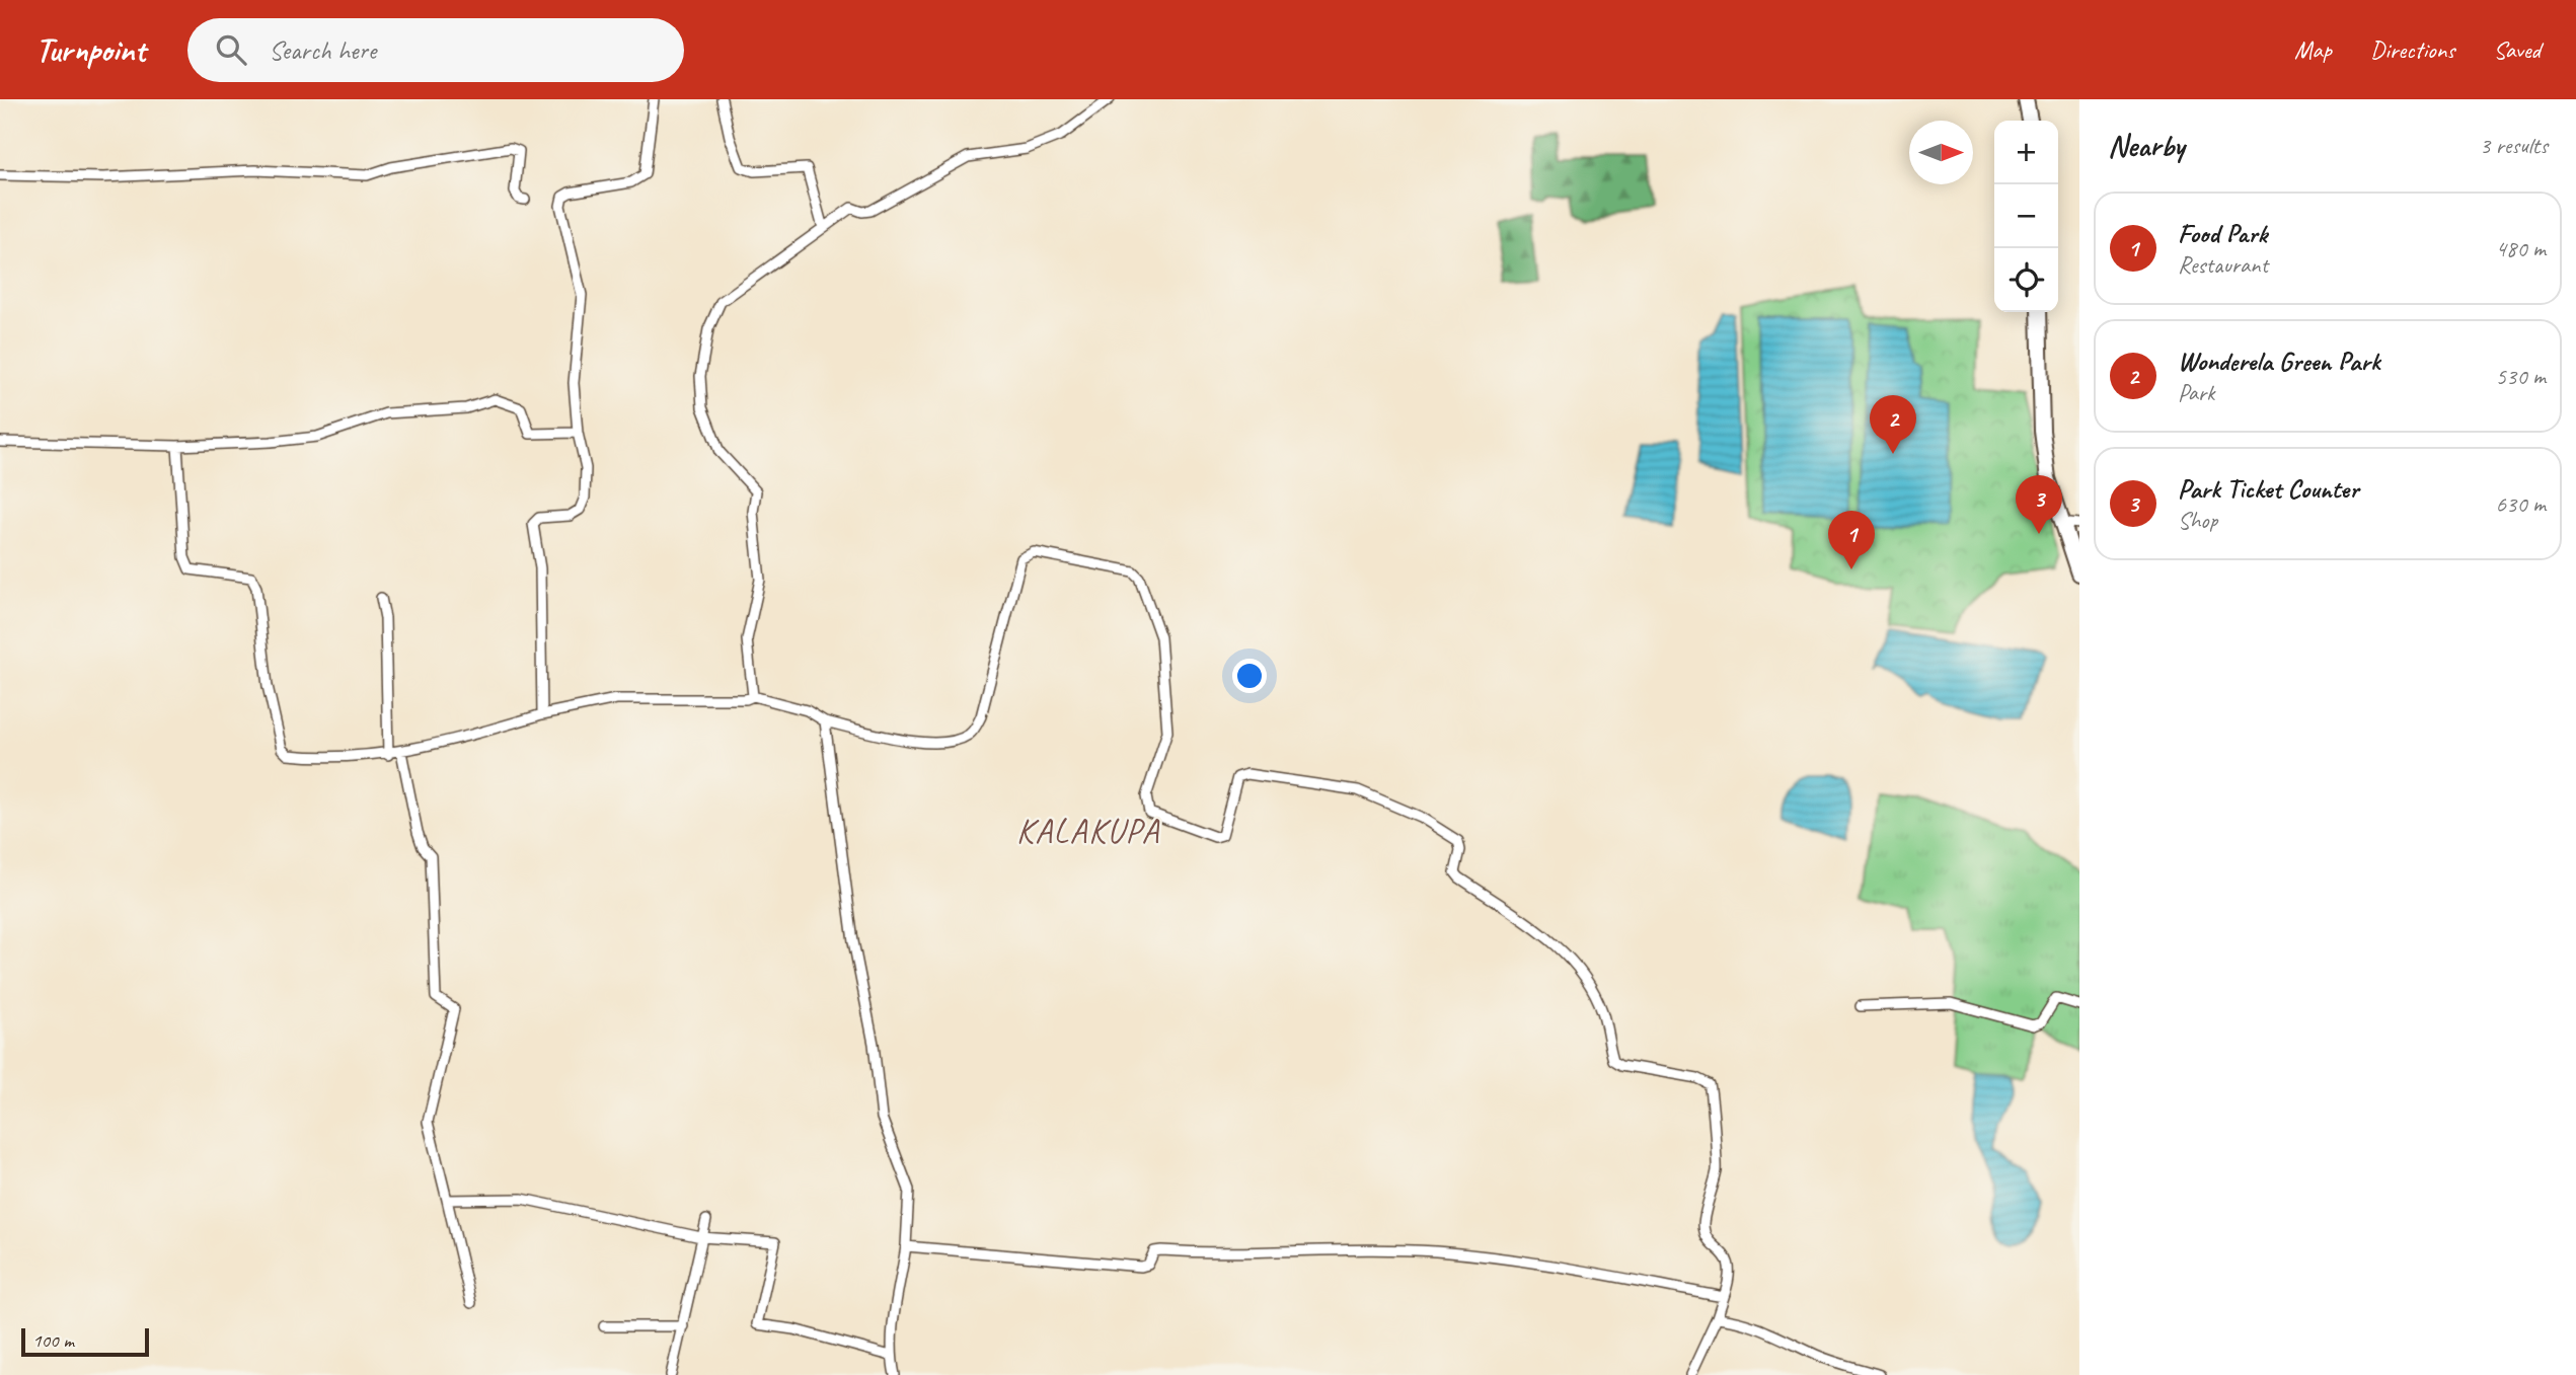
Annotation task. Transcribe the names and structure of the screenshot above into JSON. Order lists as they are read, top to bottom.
{
  "districts": ["KALAKUPA"],
  "scale_bar": "100 m",
  "north": "right",
  "page": {
    "header": "Turnpoint",
    "search": "Search here",
    "nav": ["Map", "Directions", "Saved"],
    "heading": ["Nearby", "3 results"],
    "map_buttons": ["+", "−"],
    "list": [
      {
        "mark": "1",
        "name": "Food Park",
        "note": "Restaurant",
        "value": "480 m"
      },
      {
        "mark": "2",
        "name": "Wonderela Green Park",
        "note": "Park",
        "value": "530 m"
      },
      {
        "mark": "3",
        "name": "Park Ticket Counter",
        "note": "Shop",
        "value": "630 m"
      }
    ],
    "pins": ["2", "3", "1"],
    "scale": "100 m"
  }
}
